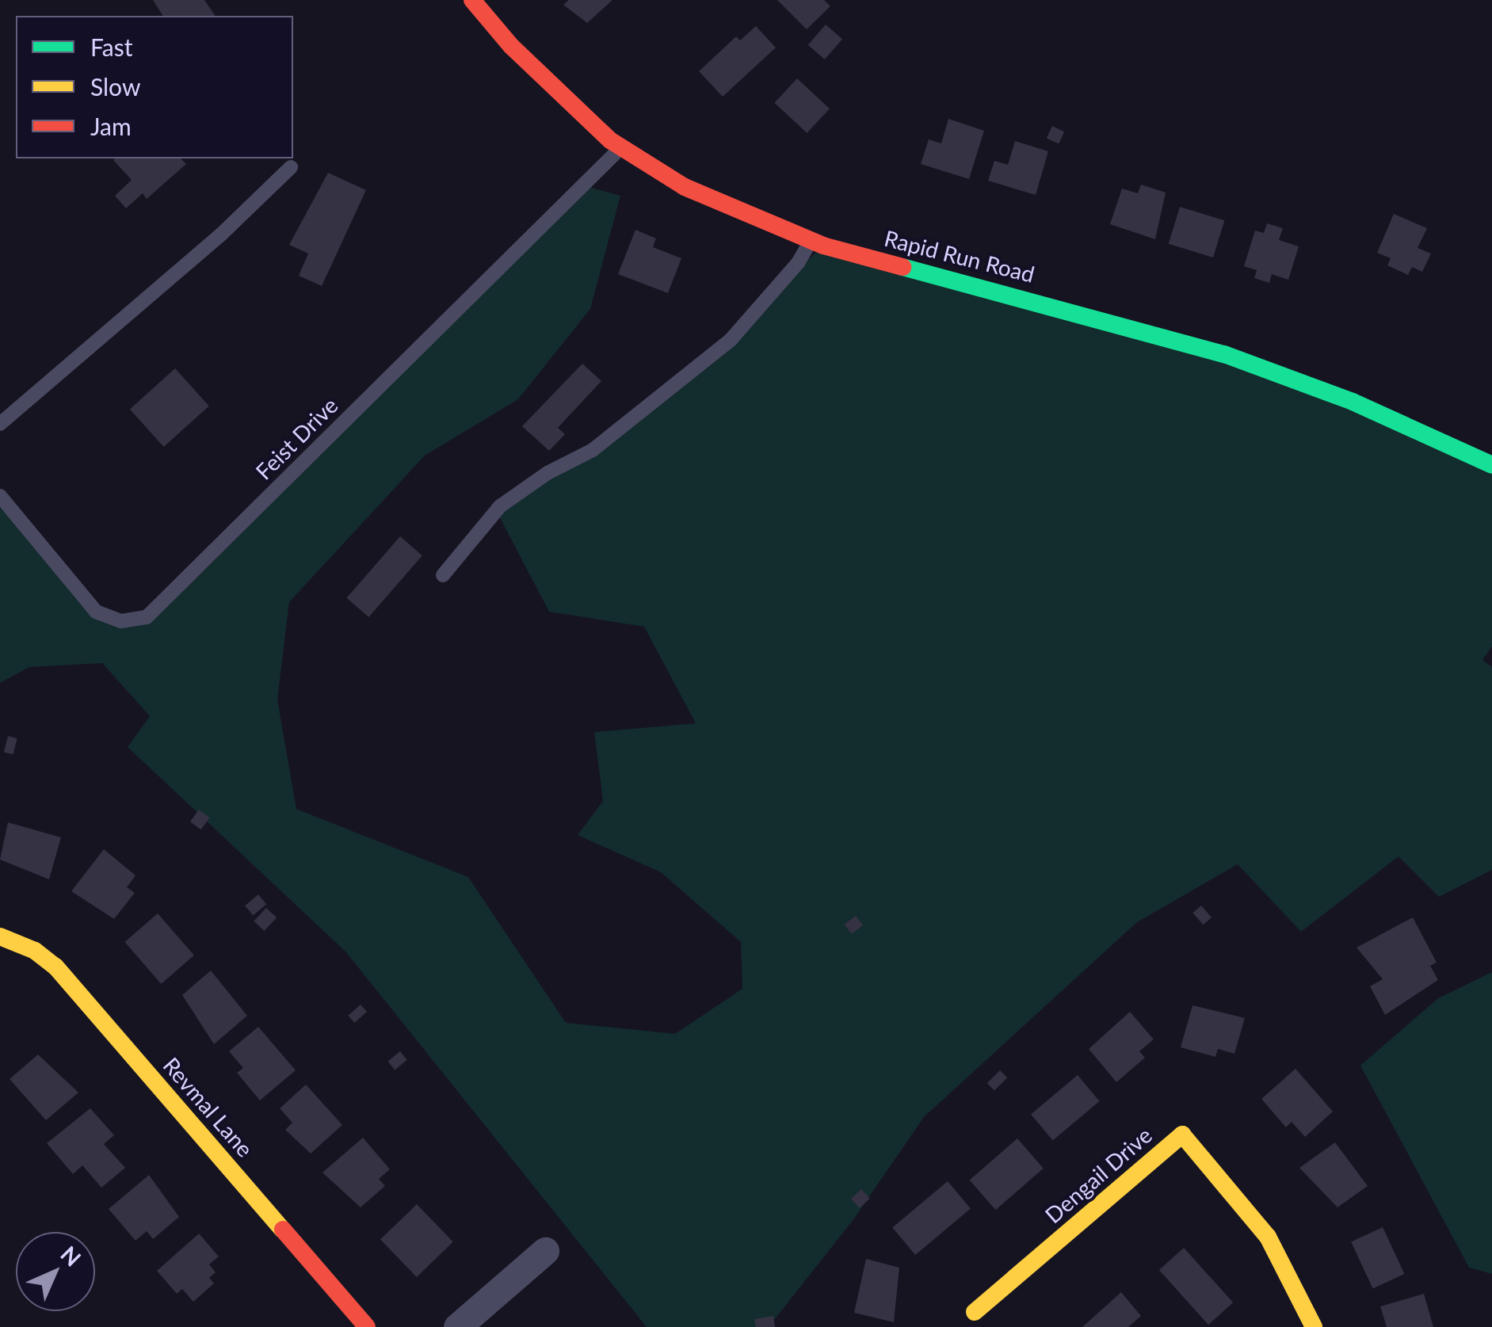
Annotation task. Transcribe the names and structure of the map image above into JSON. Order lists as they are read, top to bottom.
{
  "streets": {
    "street": ["Rapid Run Road", "Revmal Lane", "Dengail Drive"],
    "lane": ["Feist Drive"]
  },
  "crossings": [
    ["Rapid Run Road", "Feist Drive"]
  ],
  "legend": ["Fast", "Slow", "Jam"],
  "north": "top right"
}
